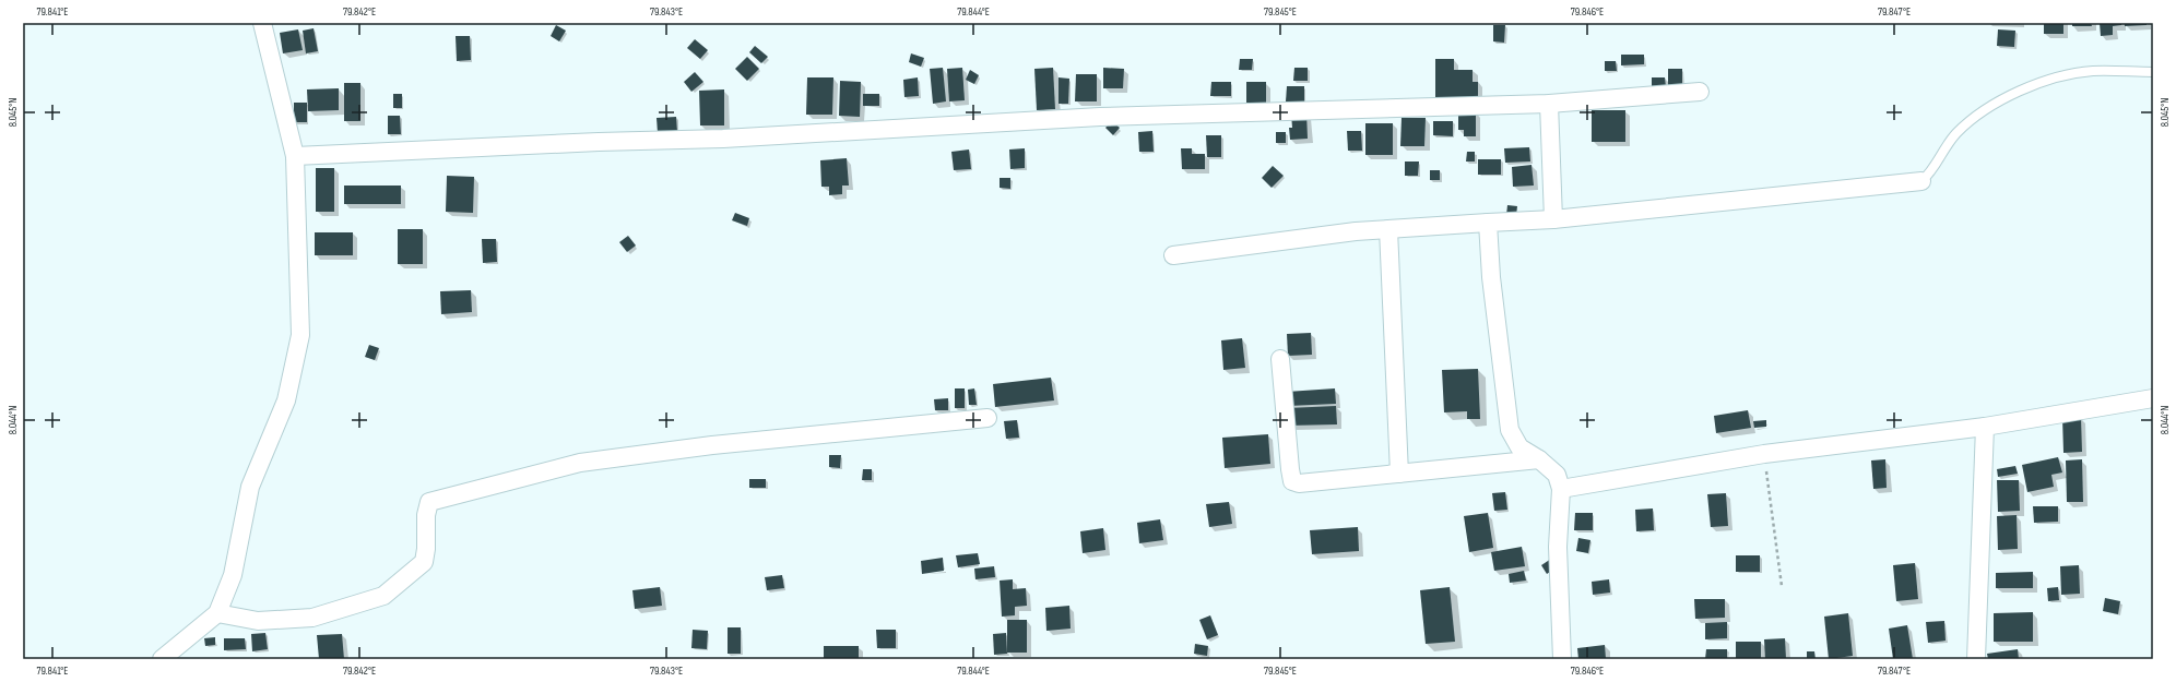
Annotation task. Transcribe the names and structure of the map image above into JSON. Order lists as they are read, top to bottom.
{
  "coordinates": [
    "79.841°E",
    "79.842°E",
    "79.843°E",
    "79.844°E",
    "79.845°E",
    "79.846°E",
    "79.847°E",
    "8.045°N",
    "8.044°N"
  ]
}
